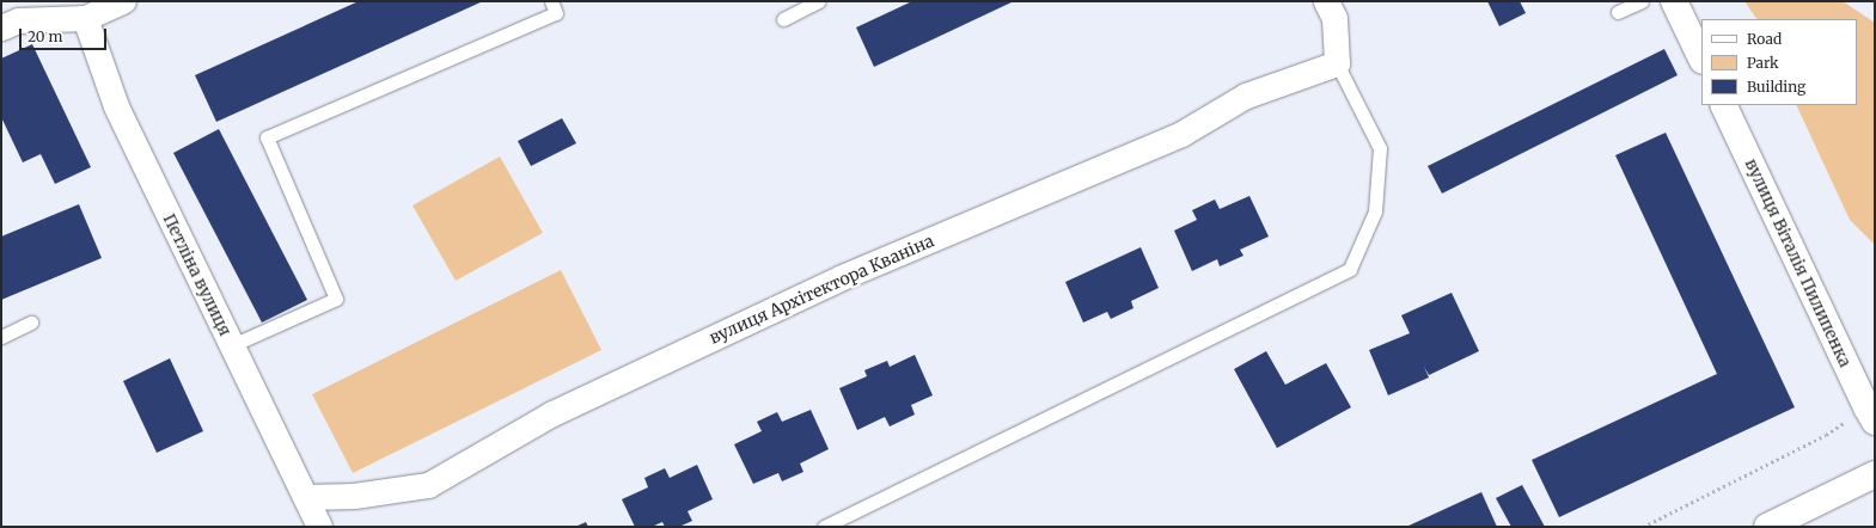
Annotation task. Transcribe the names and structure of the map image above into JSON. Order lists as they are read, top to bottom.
{
  "streets": {
    "street": ["вулиця Віталія Пилипенка", "Петліна вулиця", "вулиця Архітектора Кваніна"]
  },
  "crossings": [
    ["Петліна вулиця", "вулиця Архітектора Кваніна"]
  ],
  "legend": ["Road", "Park", "Building"],
  "scale_bar": "20 m"
}
